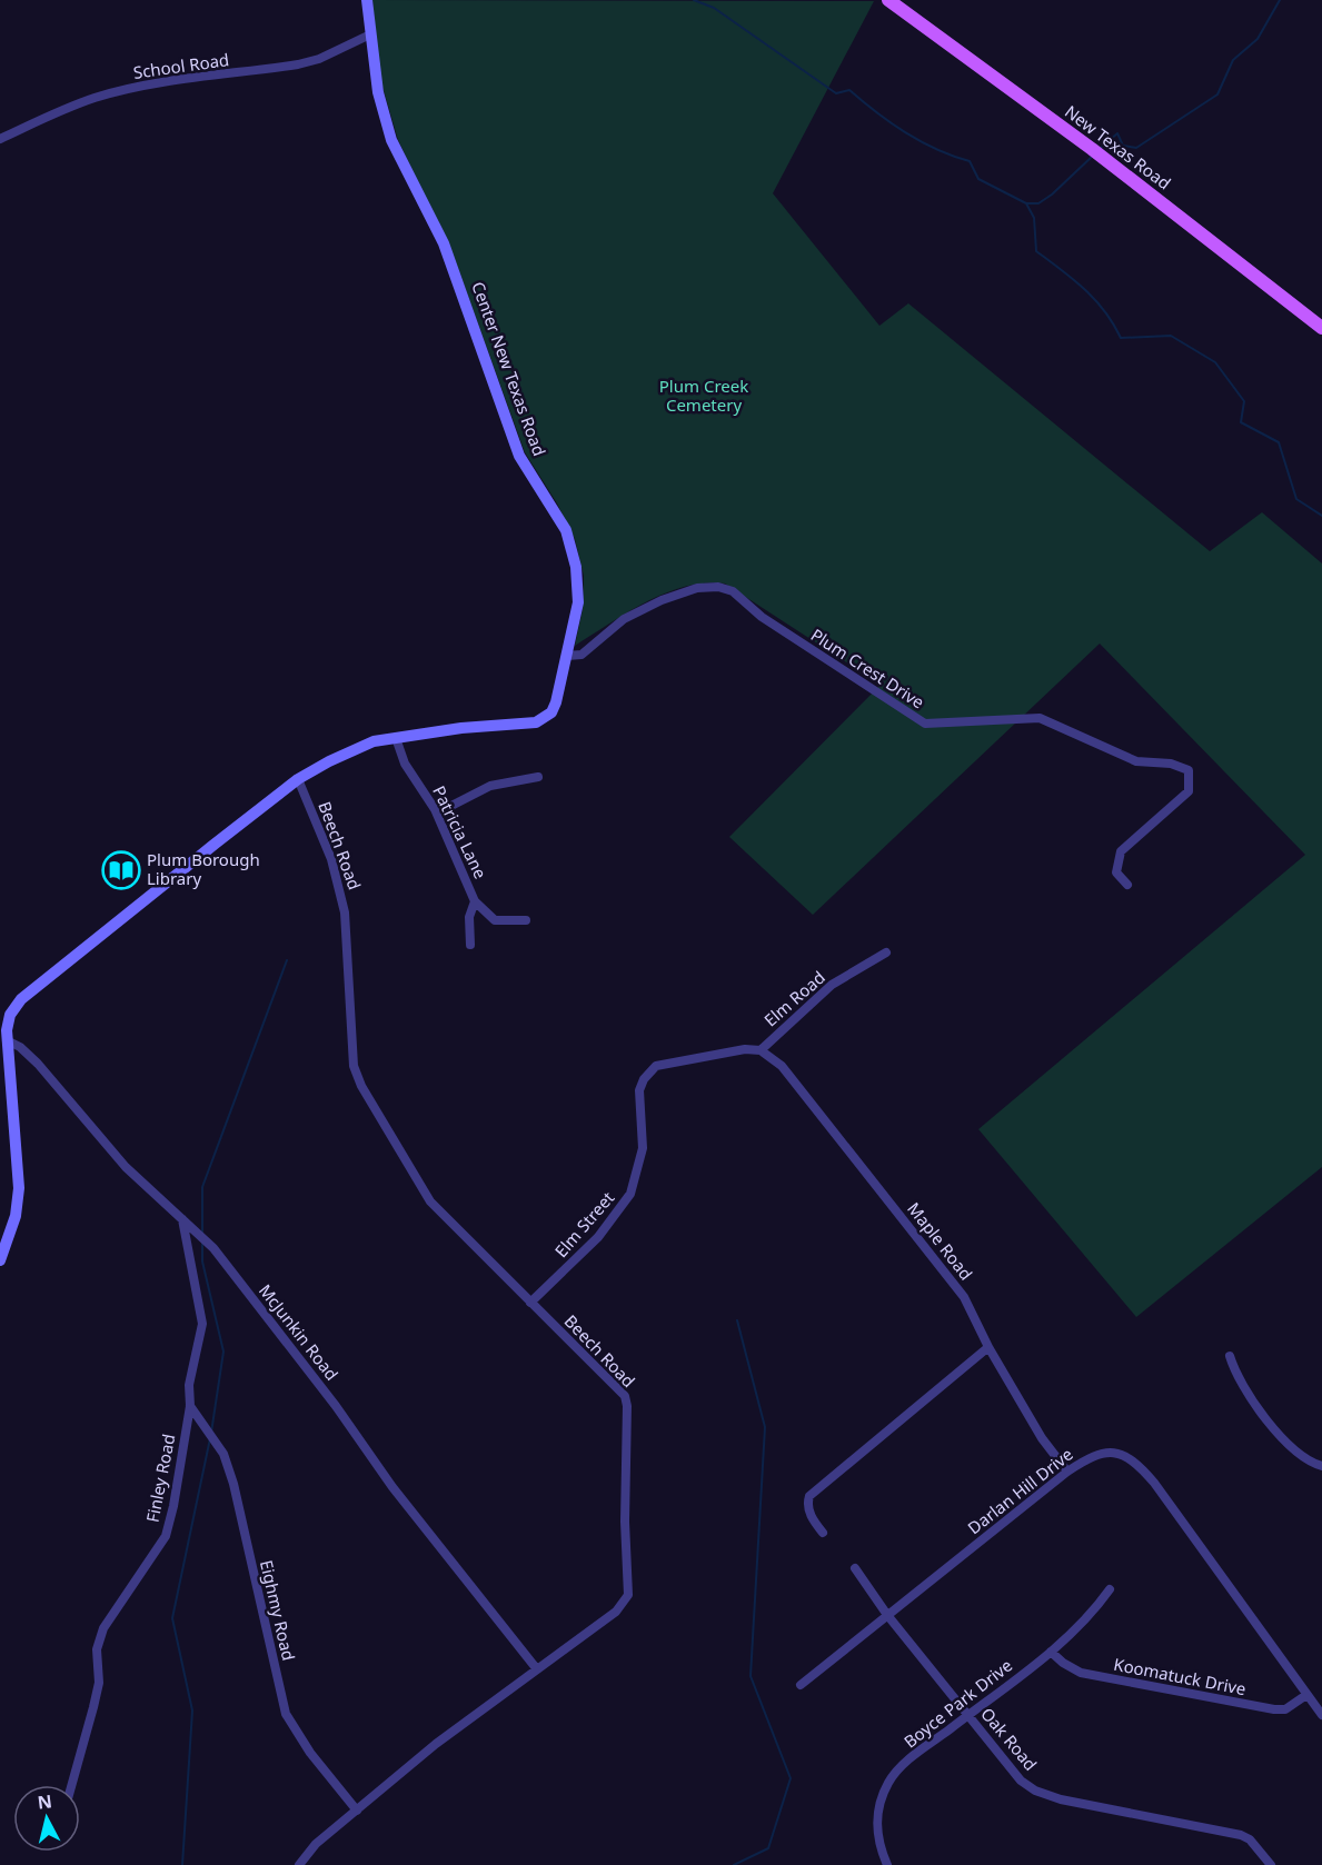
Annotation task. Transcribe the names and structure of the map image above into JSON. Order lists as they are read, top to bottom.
{
  "streets": {
    "main road": ["New Texas Road"],
    "street": [
      "School Road",
      "Center New Texas Road",
      "Plum Crest Drive",
      "Patricia Lane",
      "Beech Road",
      "Elm Road",
      "Elm Street",
      "Maple Road",
      "McJunkin Road",
      "Finley Road",
      "Darlan Hill Drive",
      "Eighmy Road",
      "Koomatuck Drive",
      "Boyce Park Drive",
      "Oak Road"
    ]
  },
  "crossings": [
    ["School Road", "Center New Texas Road"],
    ["Center New Texas Road", "Plum Crest Drive"],
    ["Center New Texas Road", "Patricia Lane"],
    ["Center New Texas Road", "Beech Road"],
    ["Center New Texas Road", "McJunkin Road"],
    ["Beech Road", "Elm Street"],
    ["Beech Road", "McJunkin Road"],
    ["Beech Road", "Eighmy Road"],
    ["Elm Road", "Elm Street"],
    ["Elm Road", "Maple Road"],
    ["Elm Street", "Maple Road"],
    ["Maple Road", "Darlan Hill Drive"],
    ["McJunkin Road", "Finley Road"],
    ["Finley Road", "Eighmy Road"],
    ["Darlan Hill Drive", "Koomatuck Drive"],
    ["Darlan Hill Drive", "Oak Road"],
    ["Koomatuck Drive", "Boyce Park Drive"],
    ["Boyce Park Drive", "Oak Road"]
  ],
  "parks": ["Plum Creek Cemetery"],
  "places": {
    "library": ["Plum Borough Library"]
  },
  "north": "top"
}
